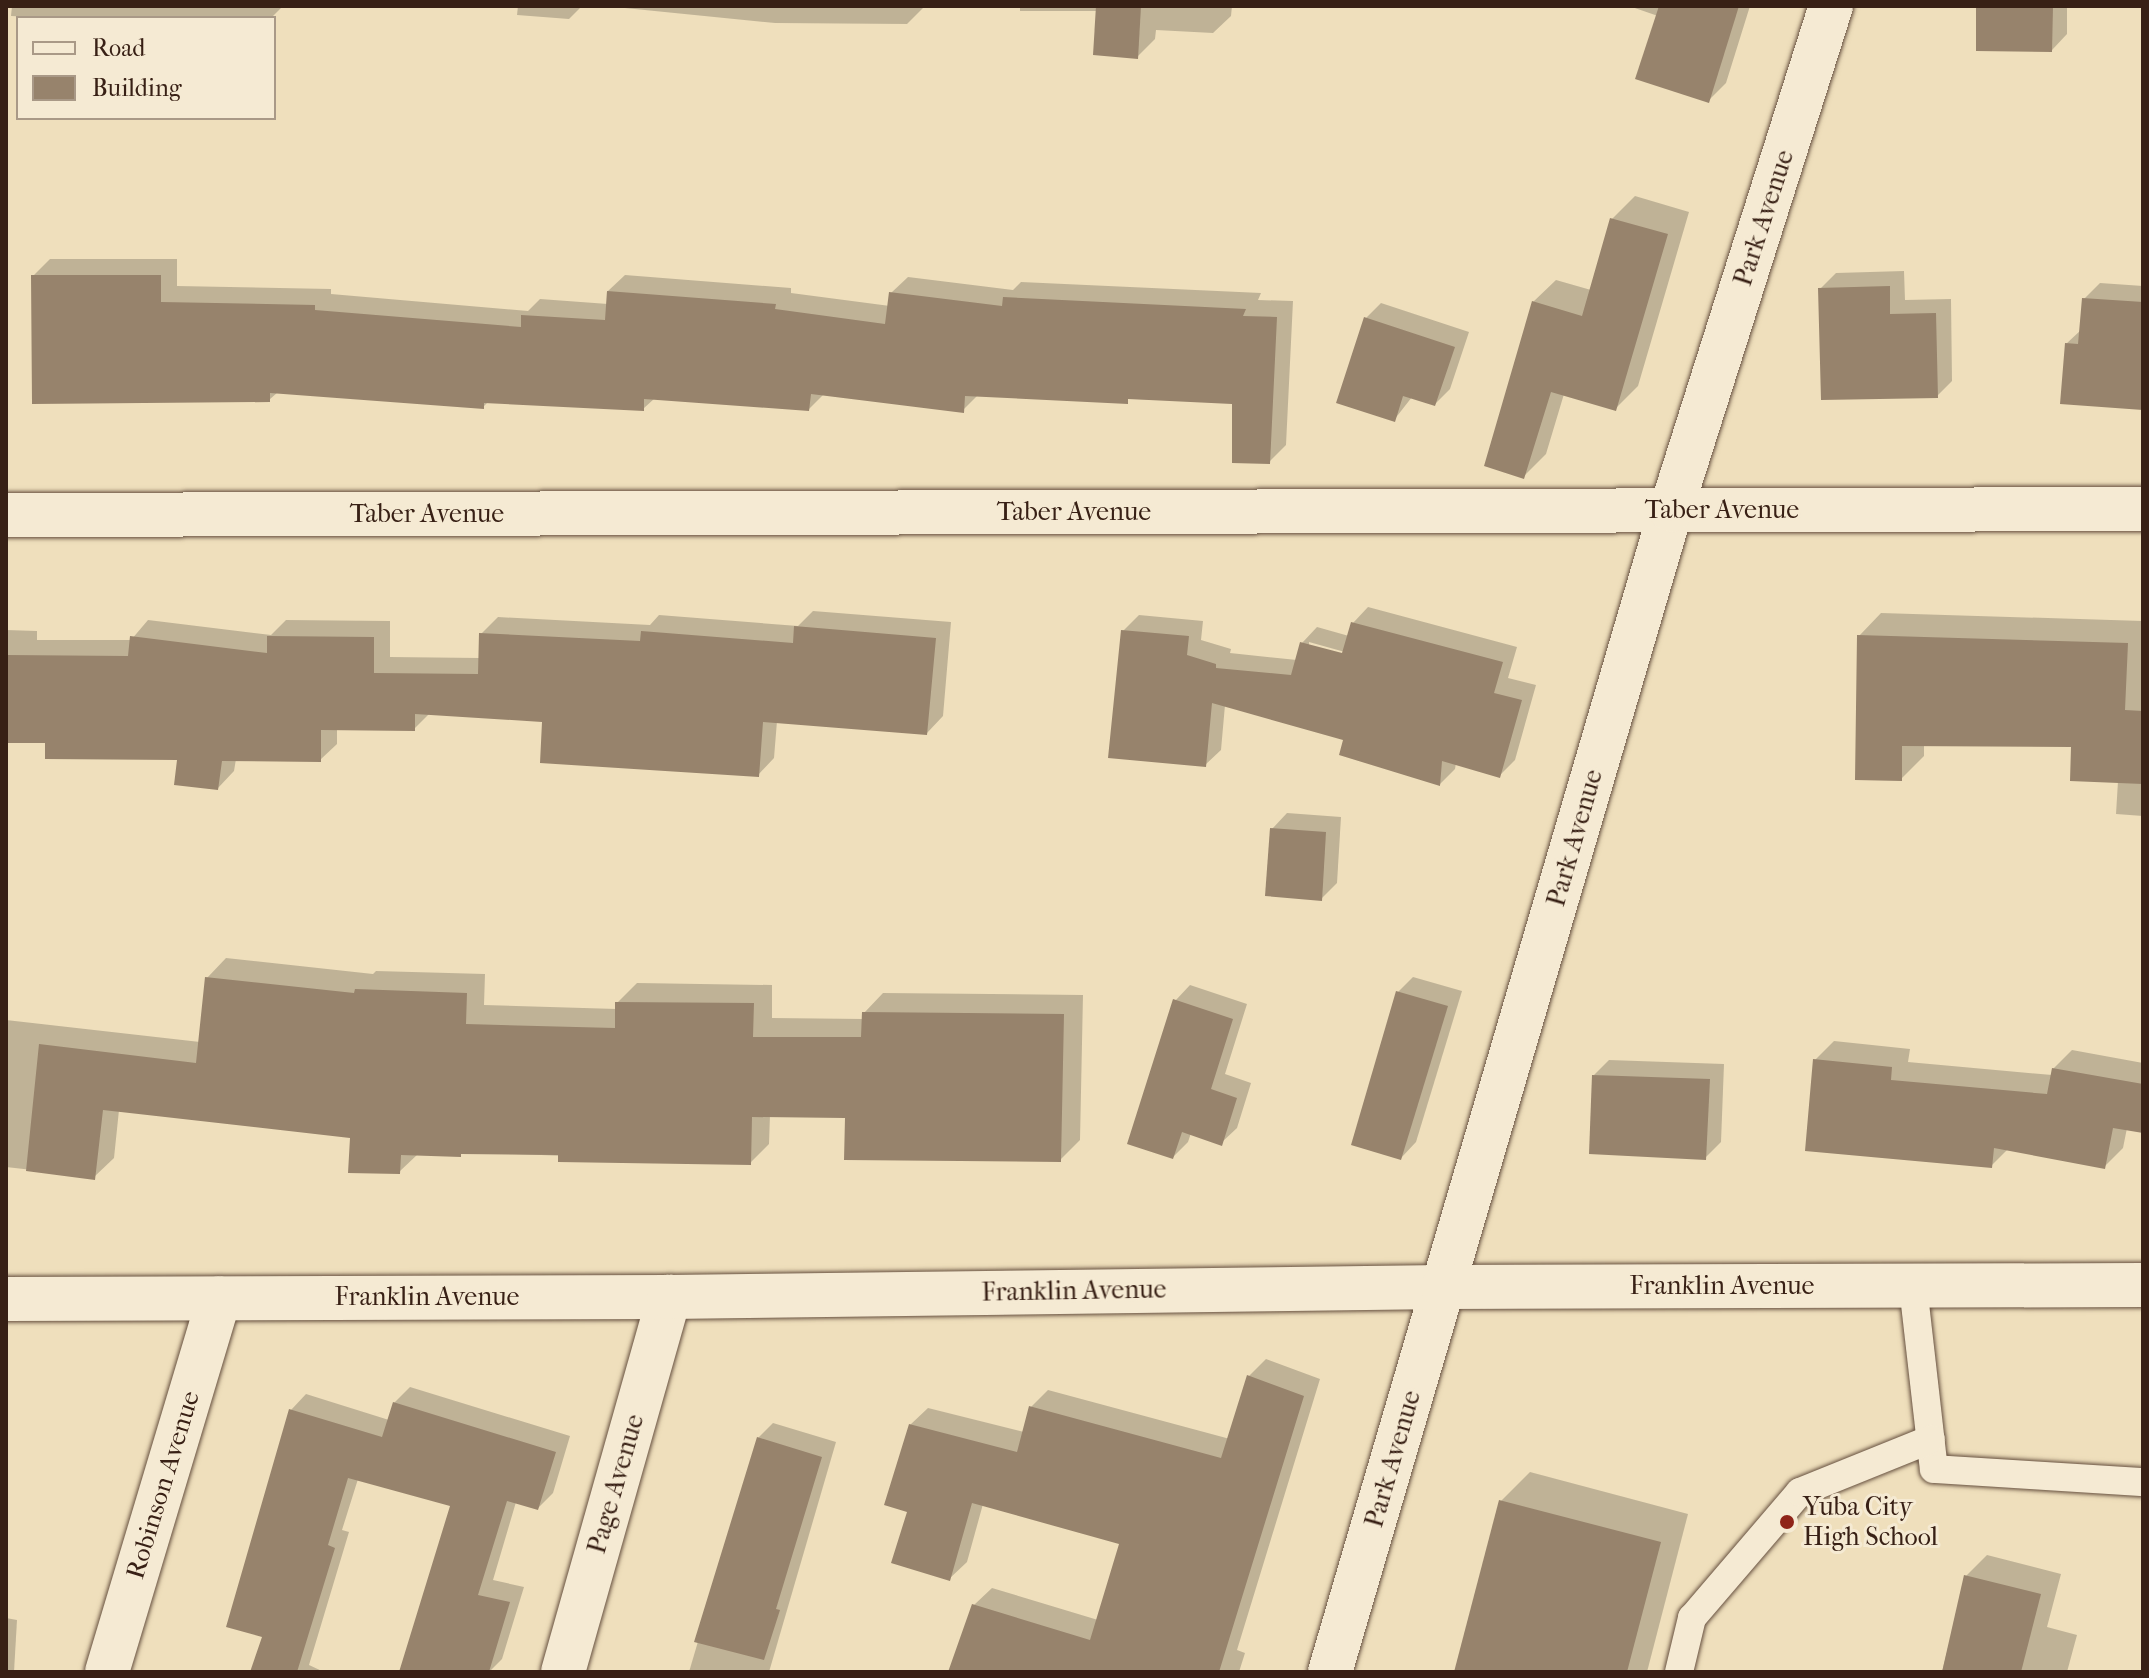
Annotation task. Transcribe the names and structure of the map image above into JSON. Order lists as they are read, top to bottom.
{
  "streets": {
    "street": [
      "Park Avenue",
      "Taber Avenue",
      "Franklin Avenue",
      "Page Avenue",
      "Robinson Avenue"
    ]
  },
  "crossings": [
    ["Park Avenue", "Taber Avenue"],
    ["Park Avenue", "Franklin Avenue"],
    ["Franklin Avenue", "Page Avenue"],
    ["Franklin Avenue", "Robinson Avenue"]
  ],
  "places": ["Yuba City High School"],
  "legend": ["Road", "Building"]
}
